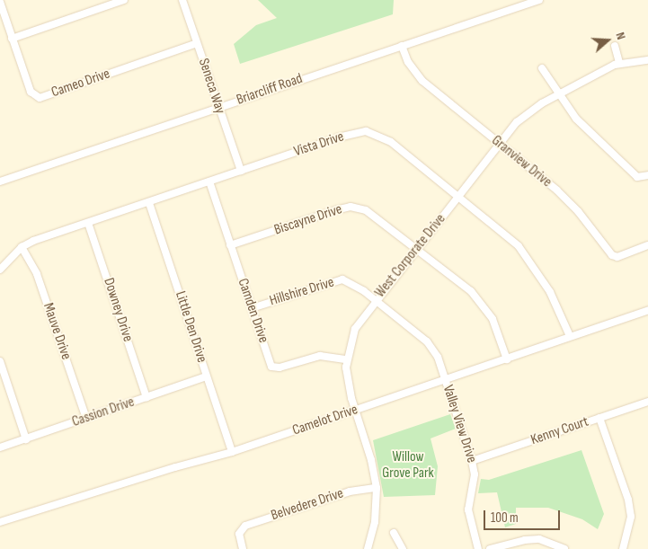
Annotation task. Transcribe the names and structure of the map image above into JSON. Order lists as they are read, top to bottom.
{
  "streets": {
    "street": [
      "Cameo Drive",
      "Seneca Way",
      "Briarcliff Road",
      "Vista Drive",
      "Granview Drive",
      "Biscayne Drive",
      "West Corporate Drive",
      "Hillshire Drive",
      "Downey Drive",
      "Camden Drive",
      "Little Den Drive",
      "Mauve Drive",
      "Cassion Drive",
      "Camelot Drive",
      "Valley View Drive",
      "Kenny Court",
      "Belvedere Drive"
    ]
  },
  "crossings": [
    ["Cameo Drive", "Seneca Way"],
    ["Seneca Way", "Briarcliff Road"],
    ["Seneca Way", "Vista Drive"],
    ["Briarcliff Road", "Granview Drive"],
    ["Vista Drive", "West Corporate Drive"],
    ["Vista Drive", "Downey Drive"],
    ["Vista Drive", "Camden Drive"],
    ["Vista Drive", "Little Den Drive"],
    ["Vista Drive", "Mauve Drive"],
    ["Vista Drive", "Camelot Drive"],
    ["Granview Drive", "West Corporate Drive"],
    ["Biscayne Drive", "West Corporate Drive"],
    ["Biscayne Drive", "Camden Drive"],
    ["Biscayne Drive", "Camelot Drive"],
    ["West Corporate Drive", "Hillshire Drive"],
    ["West Corporate Drive", "Camden Drive"],
    ["West Corporate Drive", "Camelot Drive"],
    ["West Corporate Drive", "Belvedere Drive"],
    ["Hillshire Drive", "Camden Drive"],
    ["Hillshire Drive", "Camelot Drive"],
    ["Hillshire Drive", "Valley View Drive"],
    ["Downey Drive", "Cassion Drive"],
    ["Little Den Drive", "Cassion Drive"],
    ["Little Den Drive", "Camelot Drive"],
    ["Mauve Drive", "Cassion Drive"],
    ["Camelot Drive", "Valley View Drive"],
    ["Valley View Drive", "Kenny Court"]
  ],
  "parks": ["Willow Grove Park"],
  "scale_bar": "100 m",
  "north": "right"
}
